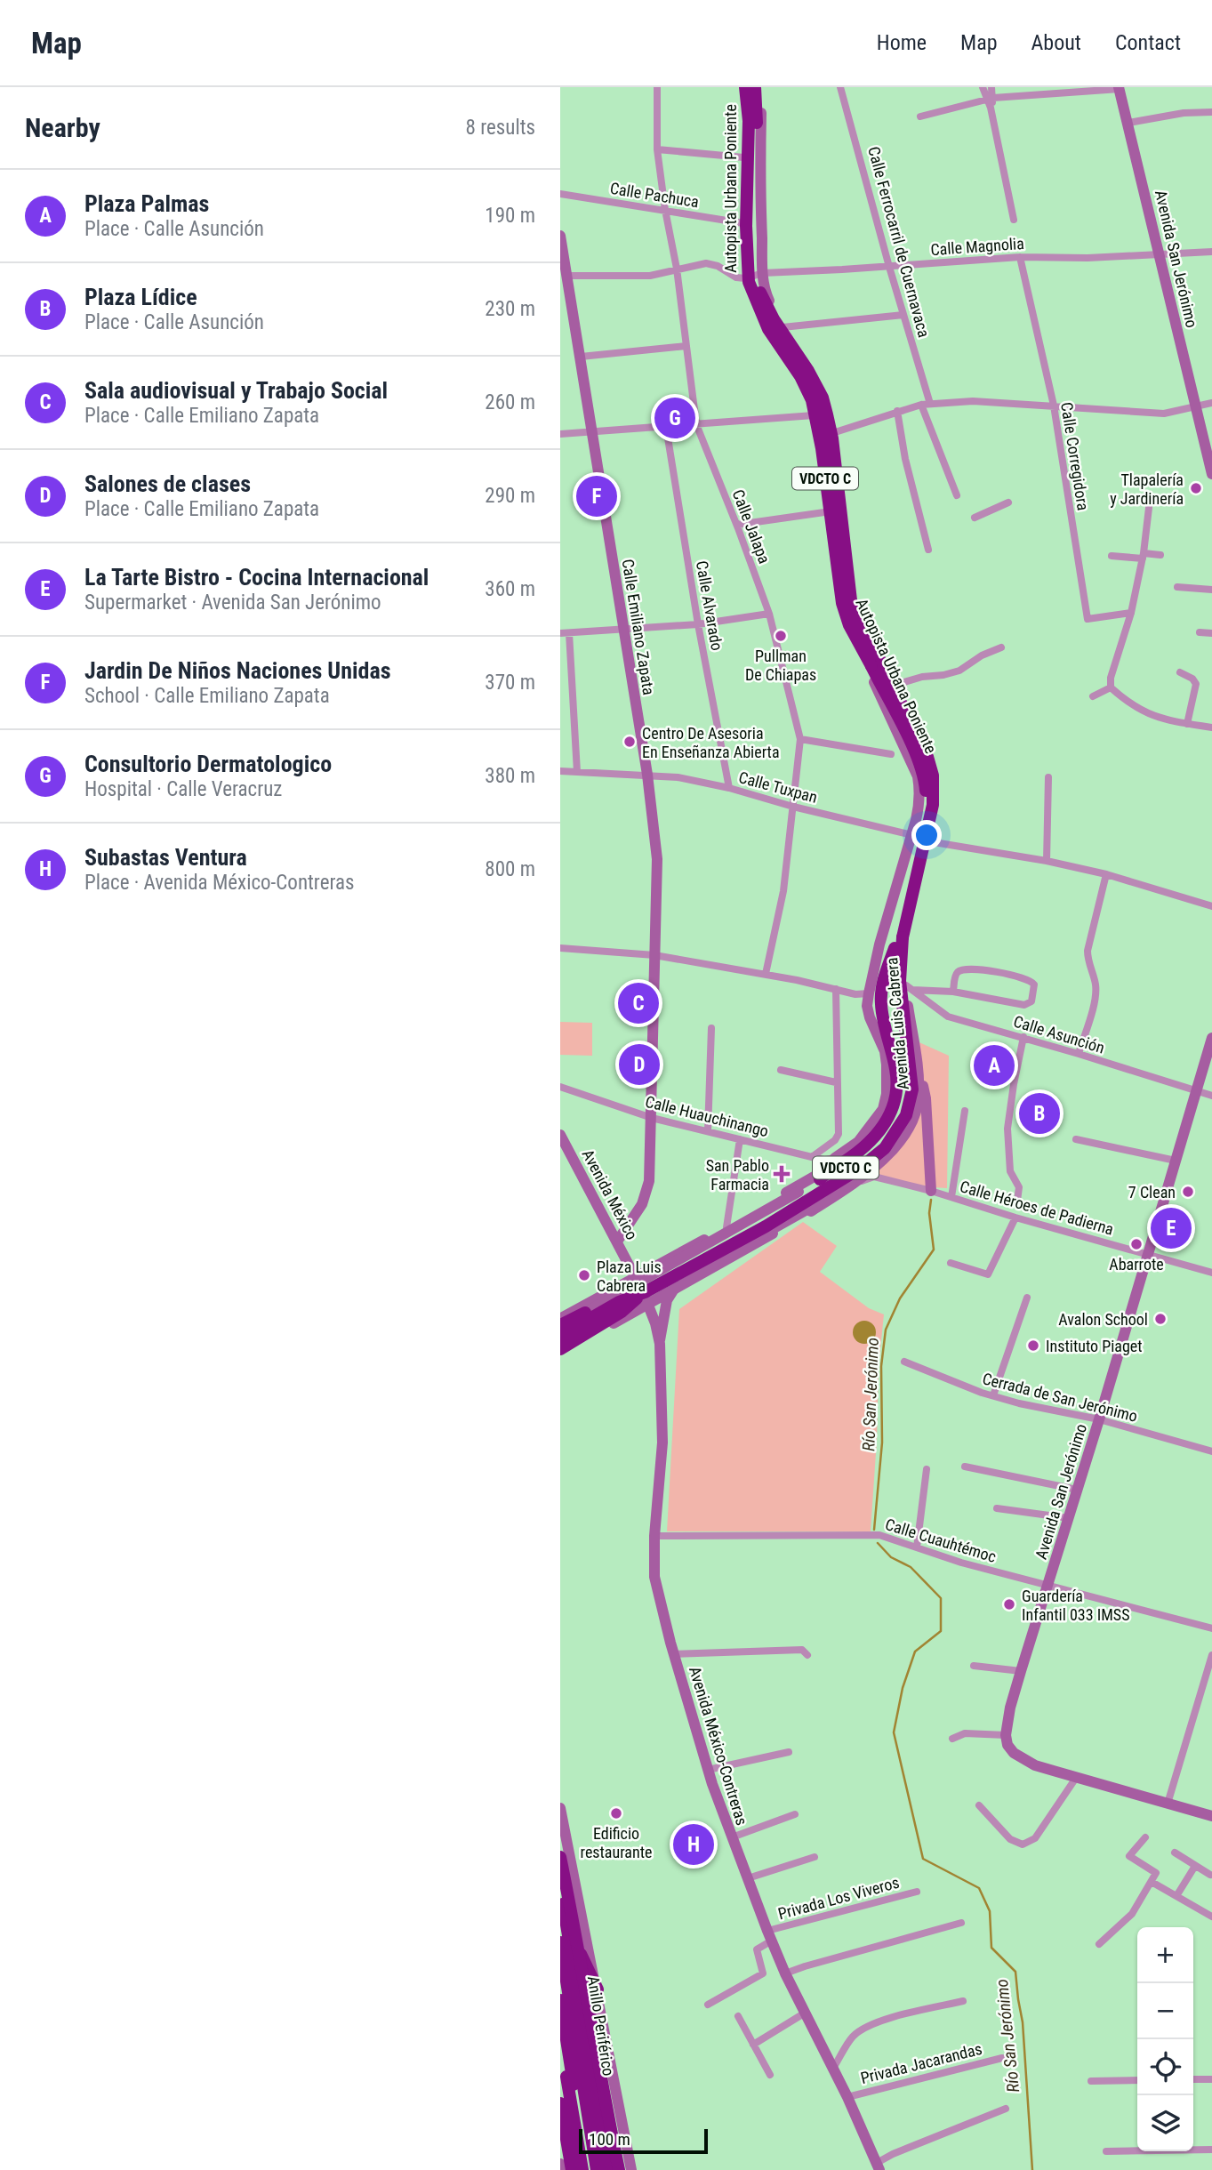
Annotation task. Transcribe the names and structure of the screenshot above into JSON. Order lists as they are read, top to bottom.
{
  "streets": {
    "highway": ["Autopista Urbana Poniente", "VDCTO C", "Anillo Periférico"],
    "main road": [
      "Avenida San Jerónimo",
      "Calle Emiliano Zapata",
      "Avenida Luis Cabrera",
      "Avenida México",
      "Avenida México-Contreras"
    ],
    "street": [
      "Calle Pachuca",
      "Calle Ferrocarril de Cuernavaca",
      "Calle Magnolia",
      "Calle Corregidora",
      "Calle Jalapa",
      "Calle Alvarado",
      "Calle Tuxpan",
      "Calle Asunción",
      "Calle Huauchinango",
      "Calle Héroes de Padierna",
      "Cerrada de San Jerónimo",
      "Calle Cuauhtémoc",
      "Privada Los Viveros",
      "Privada Jacarandas"
    ]
  },
  "crossings": [
    ["Autopista Urbana Poniente", "Avenida Luis Cabrera"],
    ["Autopista Urbana Poniente", "Avenida México"],
    ["Autopista Urbana Poniente", "Avenida México-Contreras"],
    ["Calle Pachuca", "Calle Jalapa"],
    ["Calle Pachuca", "Avenida Luis Cabrera"],
    ["Calle Ferrocarril de Cuernavaca", "Calle Magnolia"],
    ["Calle Magnolia", "Avenida San Jerónimo"],
    ["Calle Magnolia", "Calle Corregidora"],
    ["Calle Magnolia", "Avenida Luis Cabrera"],
    ["Avenida San Jerónimo", "Calle Asunción"],
    ["Avenida San Jerónimo", "Calle Héroes de Padierna"],
    ["Avenida San Jerónimo", "Cerrada de San Jerónimo"],
    ["Avenida San Jerónimo", "Calle Cuauhtémoc"],
    ["Calle Jalapa", "Calle Tuxpan"],
    ["Calle Alvarado", "Calle Tuxpan"],
    ["Calle Emiliano Zapata", "Calle Tuxpan"],
    ["Calle Emiliano Zapata", "Calle Huauchinango"],
    ["Calle Emiliano Zapata", "Avenida México"],
    ["Calle Tuxpan", "Avenida Luis Cabrera"],
    ["Avenida Luis Cabrera", "Calle Asunción"],
    ["Avenida Luis Cabrera", "Calle Huauchinango"],
    ["Avenida Luis Cabrera", "Avenida México"],
    ["Avenida Luis Cabrera", "Calle Héroes de Padierna"],
    ["Avenida Luis Cabrera", "Avenida México-Contreras"],
    ["Avenida México", "Avenida México-Contreras"],
    ["Calle Cuauhtémoc", "Avenida México-Contreras"],
    ["Avenida México-Contreras", "Privada Los Viveros"],
    ["Avenida México-Contreras", "Privada Jacarandas"]
  ],
  "water": ["Río San Jerónimo"],
  "places": {
    "other": [
      "Tlapalería y Jardinería",
      "Pullman De Chiapas",
      "Centro De Asesoria En Enseñanza Abierta",
      "7 Clean",
      "Abarrote",
      "Plaza Luis Cabrera",
      "Avalon School",
      "Instituto Piaget",
      "Guardería Infantil 033 IMSS",
      "Edificio restaurante"
    ],
    "health": ["San Pablo Farmacia"]
  },
  "scale_bar": "100 m",
  "page": {
    "header": "Map",
    "nav": [
      "Home",
      "Map",
      "About",
      "Contact"
    ],
    "heading": ["Nearby", "8 results"],
    "list": [
      {
        "mark": "A",
        "name": "Plaza Palmas",
        "note": "Place · Calle Asunción",
        "value": "190 m"
      },
      {
        "mark": "B",
        "name": "Plaza Lídice",
        "note": "Place · Calle Asunción",
        "value": "230 m"
      },
      {
        "mark": "C",
        "name": "Sala audiovisual y Trabajo Social",
        "note": "Place · Calle Emiliano Zapata",
        "value": "260 m"
      },
      {
        "mark": "D",
        "name": "Salones de clases",
        "note": "Place · Calle Emiliano Zapata",
        "value": "290 m"
      },
      {
        "mark": "E",
        "name": "La Tarte Bistro - Cocina Internacional",
        "note": "Supermarket · Avenida San Jerónimo",
        "value": "360 m"
      },
      {
        "mark": "F",
        "name": "Jardin De Niños Naciones Unidas",
        "note": "School · Calle Emiliano Zapata",
        "value": "370 m"
      },
      {
        "mark": "G",
        "name": "Consultorio Dermatologico",
        "note": "Hospital · Calle Veracruz",
        "value": "380 m"
      },
      {
        "mark": "H",
        "name": "Subastas Ventura",
        "note": "Place · Avenida México-Contreras",
        "value": "800 m"
      }
    ],
    "pins": [
      "G",
      "F",
      "C",
      "D",
      "A",
      "B",
      "E",
      "H"
    ],
    "map_buttons": ["+", "−"],
    "scale": "100 m"
  }
}
